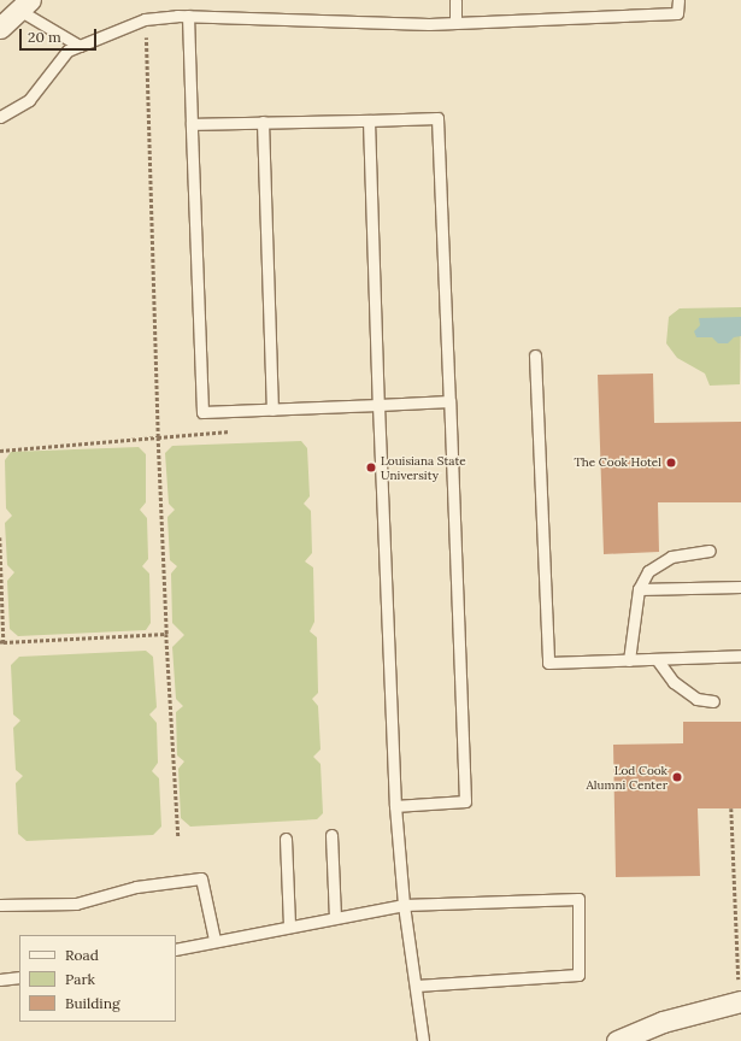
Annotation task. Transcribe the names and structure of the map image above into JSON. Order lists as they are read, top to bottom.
{
  "places": ["The Cook Hotel", "Louisiana State University", "Lod Cook Alumni Center"],
  "legend": ["Road", "Park", "Building"],
  "scale_bar": "20 m"
}
